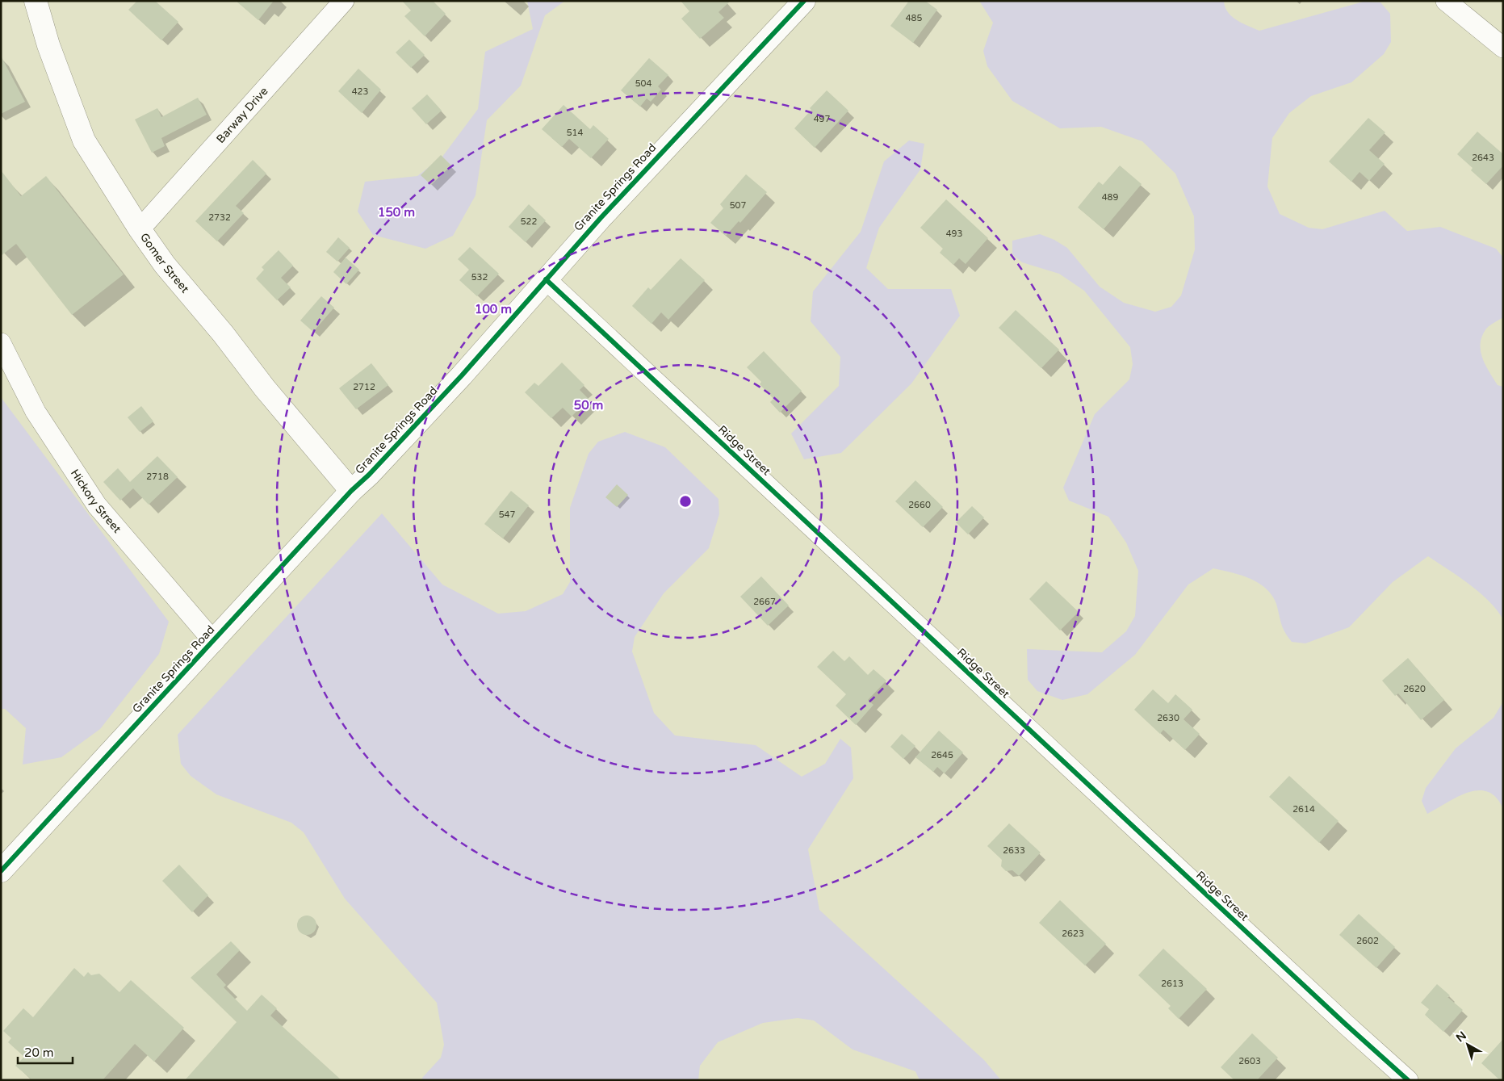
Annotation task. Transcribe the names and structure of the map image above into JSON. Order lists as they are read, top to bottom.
{
  "streets": {
    "street": [
      "Barway Drive",
      "Granite Springs Road",
      "Gomer Street",
      "Ridge Street",
      "Hickory Street"
    ]
  },
  "crossings": [
    ["Barway Drive", "Gomer Street"],
    ["Granite Springs Road", "Gomer Street"],
    ["Granite Springs Road", "Ridge Street"],
    ["Granite Springs Road", "Hickory Street"]
  ],
  "house_numbers": [
    "485",
    "504",
    "423",
    "497",
    "514",
    "2643",
    "489",
    "507",
    "2732",
    "522",
    "493",
    "532",
    "2712",
    "2718",
    "2660",
    "547",
    "2667",
    "2620",
    "2630",
    "2645",
    "2614",
    "2633",
    "2623",
    "2602",
    "2613",
    "2603"
  ],
  "scale_bar": "20 m",
  "north": "top left",
  "rings": ["150 m", "100 m", "50 m"]
}
